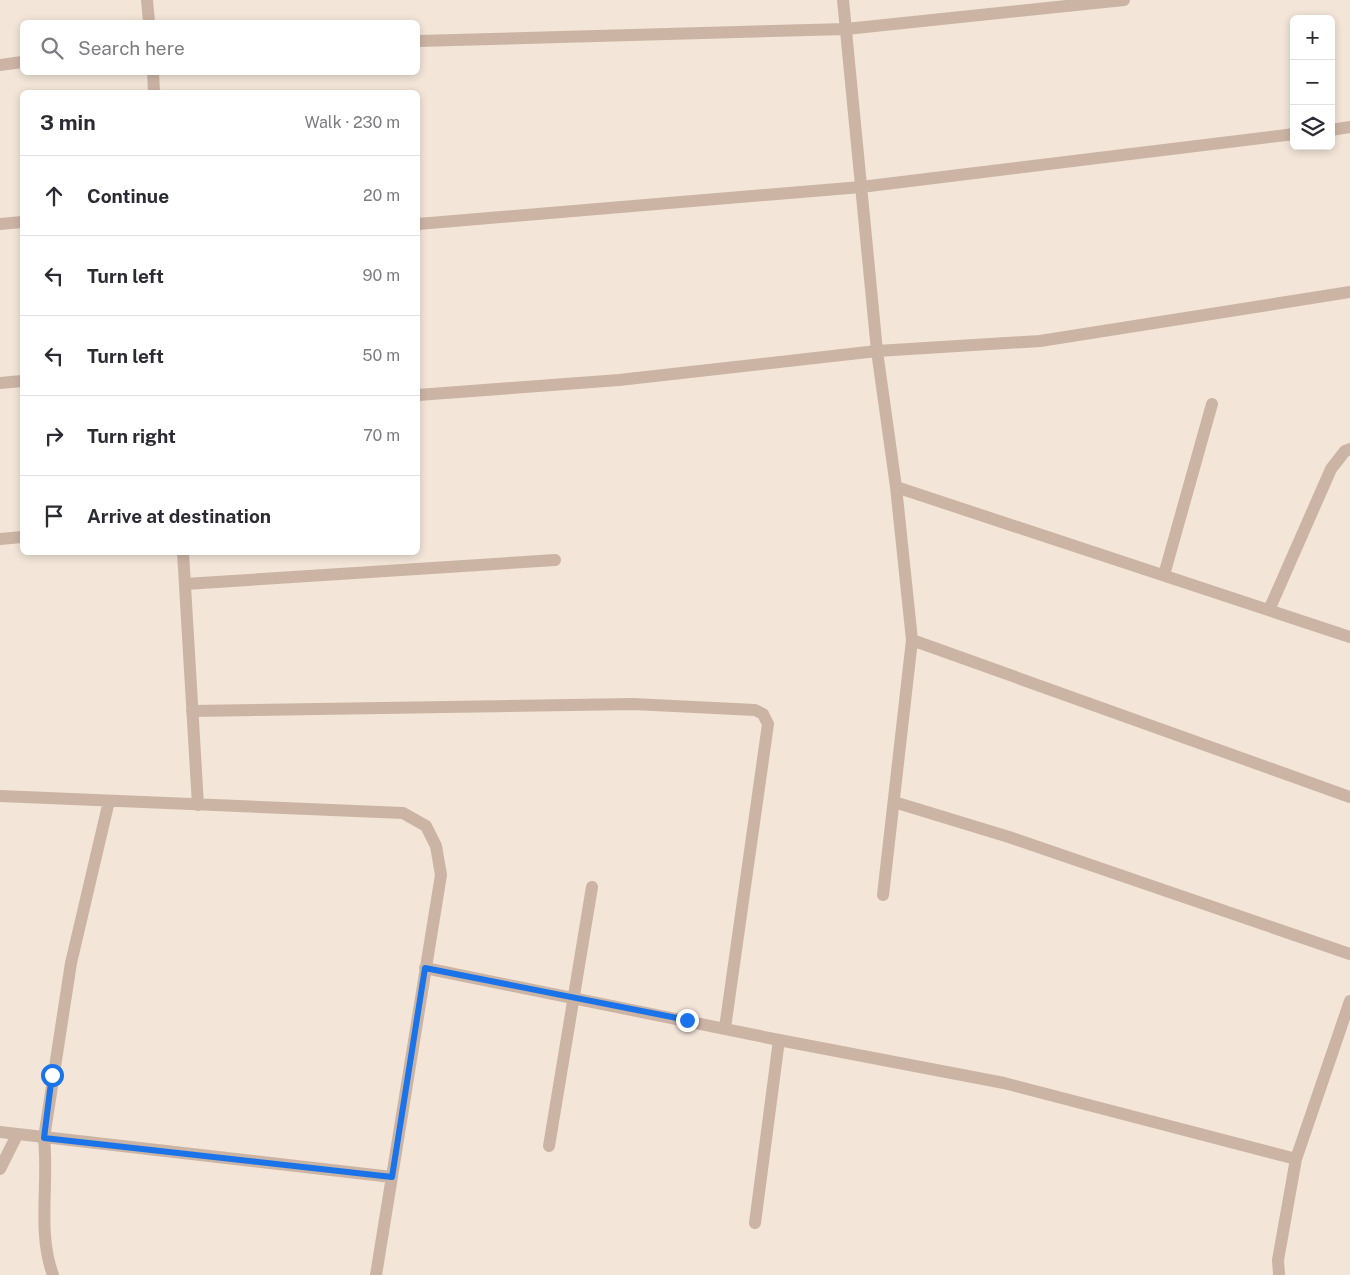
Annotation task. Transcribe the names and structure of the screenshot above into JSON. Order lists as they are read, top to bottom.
{
  "page": {
    "map_buttons": ["+", "−"],
    "search": "Search here",
    "heading": ["3 min", "Walk · 230 m"],
    "list": [
      ["Continue", "20 m"],
      ["Turn left", "90 m"],
      ["Turn left", "50 m"],
      ["Turn right", "70 m"],
      "Arrive at destination"
    ]
  }
}
